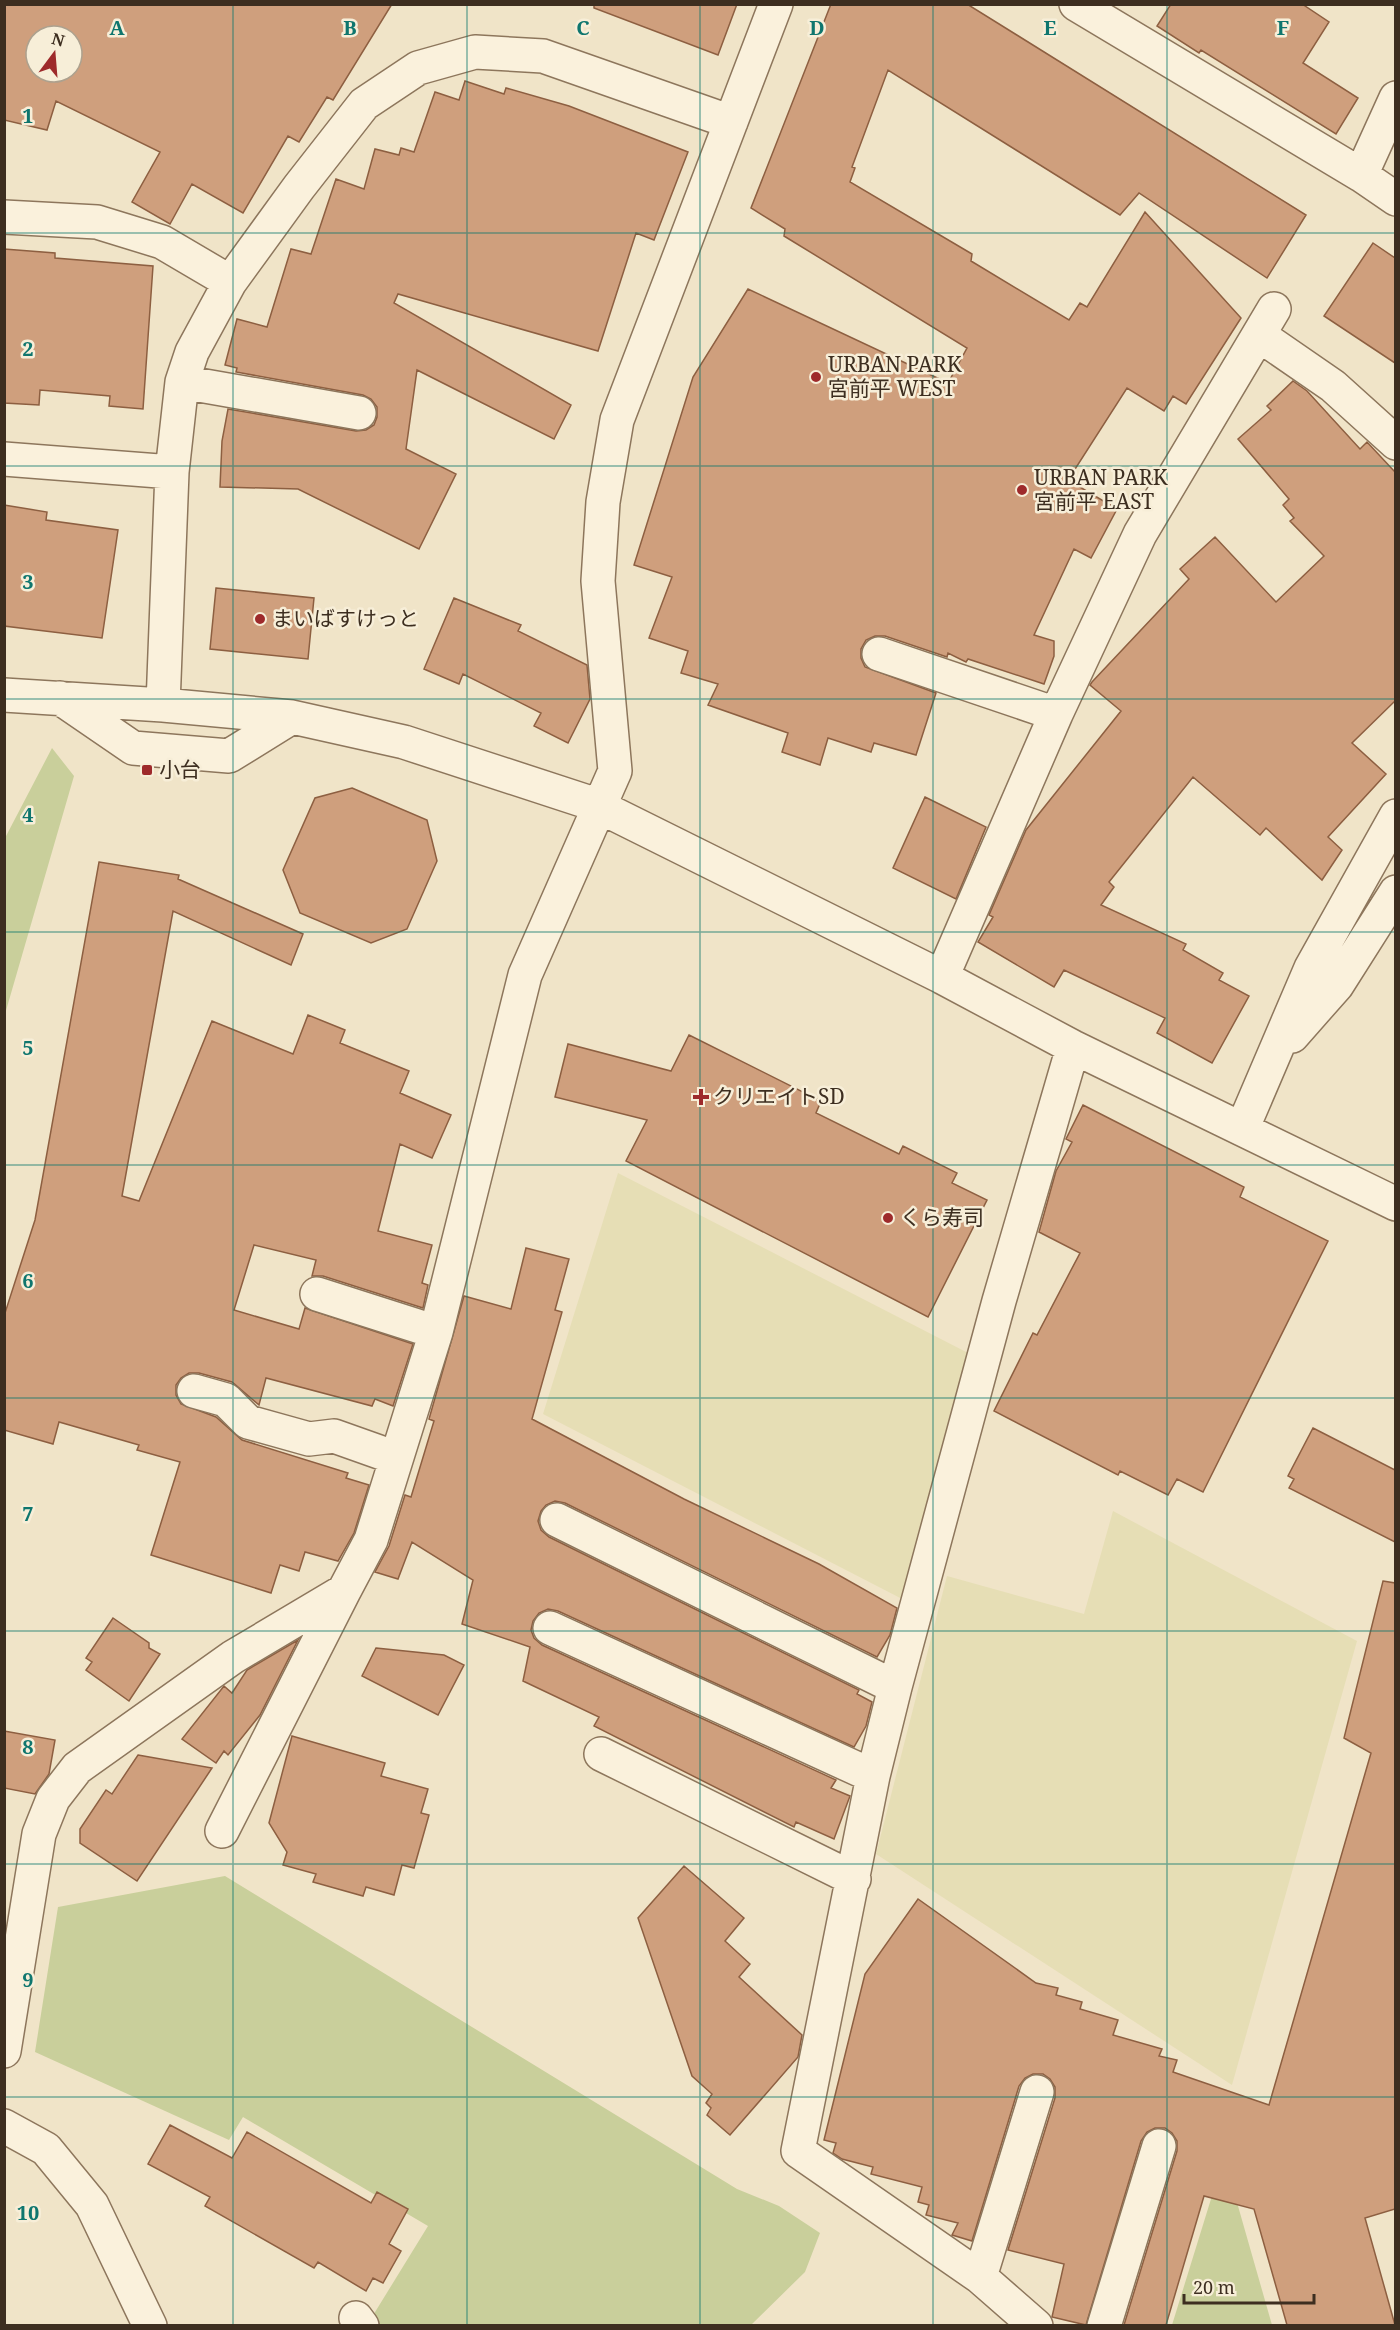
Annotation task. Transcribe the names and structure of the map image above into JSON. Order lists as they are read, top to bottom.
{
  "places": {
    "other": [
      "URBAN PARK 宮前平 WEST",
      "URBAN PARK 宮前平 EAST",
      "まいばすけっと",
      "くら寿司"
    ],
    "transit": ["小台"],
    "health": ["クリエイトSD"]
  },
  "scale_bar": "20 m",
  "north": "top",
  "grid": {
    "columns": [
      "A",
      "B",
      "C",
      "D",
      "E",
      "F"
    ],
    "rows": [
      "1",
      "2",
      "3",
      "4",
      "5",
      "6",
      "7",
      "8",
      "9",
      "10"
    ]
  }
}
